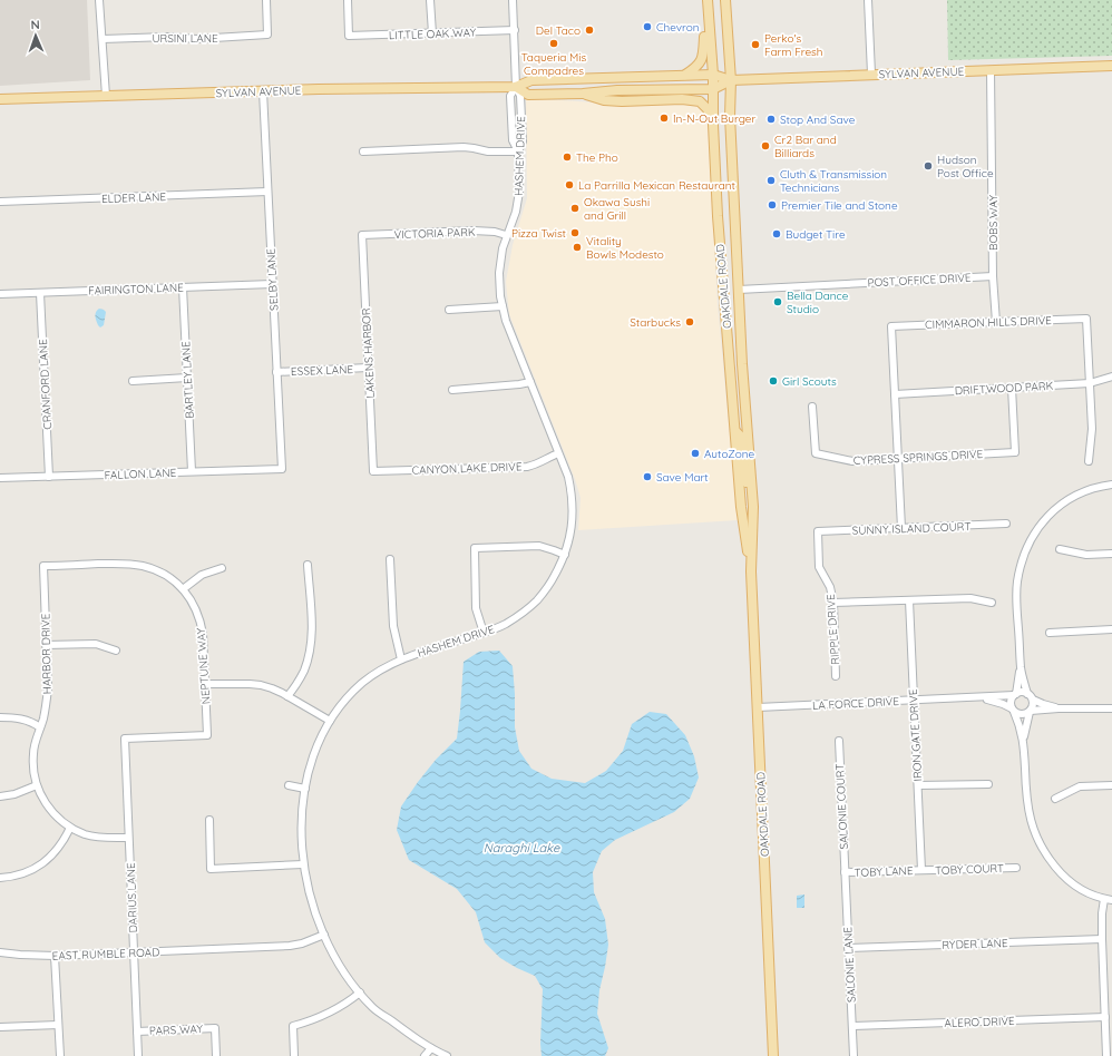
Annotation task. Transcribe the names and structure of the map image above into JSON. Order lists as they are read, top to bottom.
{
  "streets": {
    "main road": ["SYLVAN AVENUE", "OAKDALE ROAD"],
    "street": [
      "LITTLE OAK WAY",
      "URSINI LANE",
      "HASHEM DRIVE",
      "ELDER LANE",
      "BOBS WAY",
      "VICTORIA PARK",
      "SELBY LANE",
      "POST OFFICE DRIVE",
      "FAIRINGTON LANE",
      "CIMMARON HILLS DRIVE",
      "LAKENS HARBOR",
      "ESSEX LANE",
      "BARTLEY LANE",
      "CRANFORD LANE",
      "DRIFTWOOD PARK",
      "CYPRESS SPRINGS DRIVE",
      "CANYON LAKE DRIVE",
      "FALLON LANE",
      "SUNNY ISLAND COURT",
      "RIPPLE DRIVE",
      "HARBOR DRIVE",
      "NEPTUNE WAY",
      "LA FORCE DRIVE",
      "IRON GATE DRIVE",
      "SALONIE COURT",
      "TOBY COURT",
      "TOBY LANE",
      "DARIUS LANE",
      "RYDER LANE",
      "EAST RUMBLE ROAD",
      "SALONIE LANE",
      "ALERO DRIVE",
      "PARS WAY"
    ]
  },
  "crossings": [
    ["SYLVAN AVENUE", "HASHEM DRIVE"],
    ["SYLVAN AVENUE", "BOBS WAY"],
    ["SYLVAN AVENUE", "SELBY LANE"],
    ["SYLVAN AVENUE", "OAKDALE ROAD"],
    ["HASHEM DRIVE", "VICTORIA PARK"],
    ["HASHEM DRIVE", "CANYON LAKE DRIVE"],
    ["HASHEM DRIVE", "EAST RUMBLE ROAD"],
    ["ELDER LANE", "SELBY LANE"],
    ["BOBS WAY", "POST OFFICE DRIVE"],
    ["BOBS WAY", "CIMMARON HILLS DRIVE"],
    ["VICTORIA PARK", "LAKENS HARBOR"],
    ["SELBY LANE", "FAIRINGTON LANE"],
    ["SELBY LANE", "ESSEX LANE"],
    ["SELBY LANE", "FALLON LANE"],
    ["POST OFFICE DRIVE", "OAKDALE ROAD"],
    ["OAKDALE ROAD", "LA FORCE DRIVE"],
    ["FAIRINGTON LANE", "BARTLEY LANE"],
    ["FAIRINGTON LANE", "CRANFORD LANE"],
    ["CIMMARON HILLS DRIVE", "DRIFTWOOD PARK"],
    ["LAKENS HARBOR", "ESSEX LANE"],
    ["LAKENS HARBOR", "CANYON LAKE DRIVE"],
    ["BARTLEY LANE", "FALLON LANE"],
    ["CRANFORD LANE", "FALLON LANE"],
    ["DRIFTWOOD PARK", "CYPRESS SPRINGS DRIVE"],
    ["SUNNY ISLAND COURT", "RIPPLE DRIVE"],
    ["HARBOR DRIVE", "NEPTUNE WAY"],
    ["HARBOR DRIVE", "DARIUS LANE"],
    ["NEPTUNE WAY", "DARIUS LANE"],
    ["LA FORCE DRIVE", "IRON GATE DRIVE"],
    ["IRON GATE DRIVE", "TOBY COURT"],
    ["IRON GATE DRIVE", "TOBY LANE"],
    ["SALONIE COURT", "TOBY LANE"],
    ["SALONIE COURT", "SALONIE LANE"],
    ["TOBY COURT", "TOBY LANE"],
    ["TOBY LANE", "SALONIE LANE"],
    ["DARIUS LANE", "EAST RUMBLE ROAD"],
    ["DARIUS LANE", "PARS WAY"],
    ["RYDER LANE", "SALONIE LANE"],
    ["SALONIE LANE", "ALERO DRIVE"]
  ],
  "water": ["Naraghi Lake"],
  "places": [
    "Chevron",
    "Del Taco",
    "Taqueria Mis Compadres",
    "Perko's Farm Fresh",
    "In-N-Out Burger",
    "Stop And Save",
    "Cr2 Bar and Billiards",
    "The Pho",
    "Hudson Post Office",
    "Cluth & Transmission Technicians",
    "La Parrilla Mexican Restaurant",
    "Premier Tile and Stone",
    "Okawa Sushi and Grill",
    "Pizza Twist",
    "Budget Tire",
    "Vitality Bowls Modesto",
    "Bella Dance Studio",
    "Starbucks",
    "Girl Scouts",
    "AutoZone",
    "Save Mart"
  ],
  "north": "top"
}
